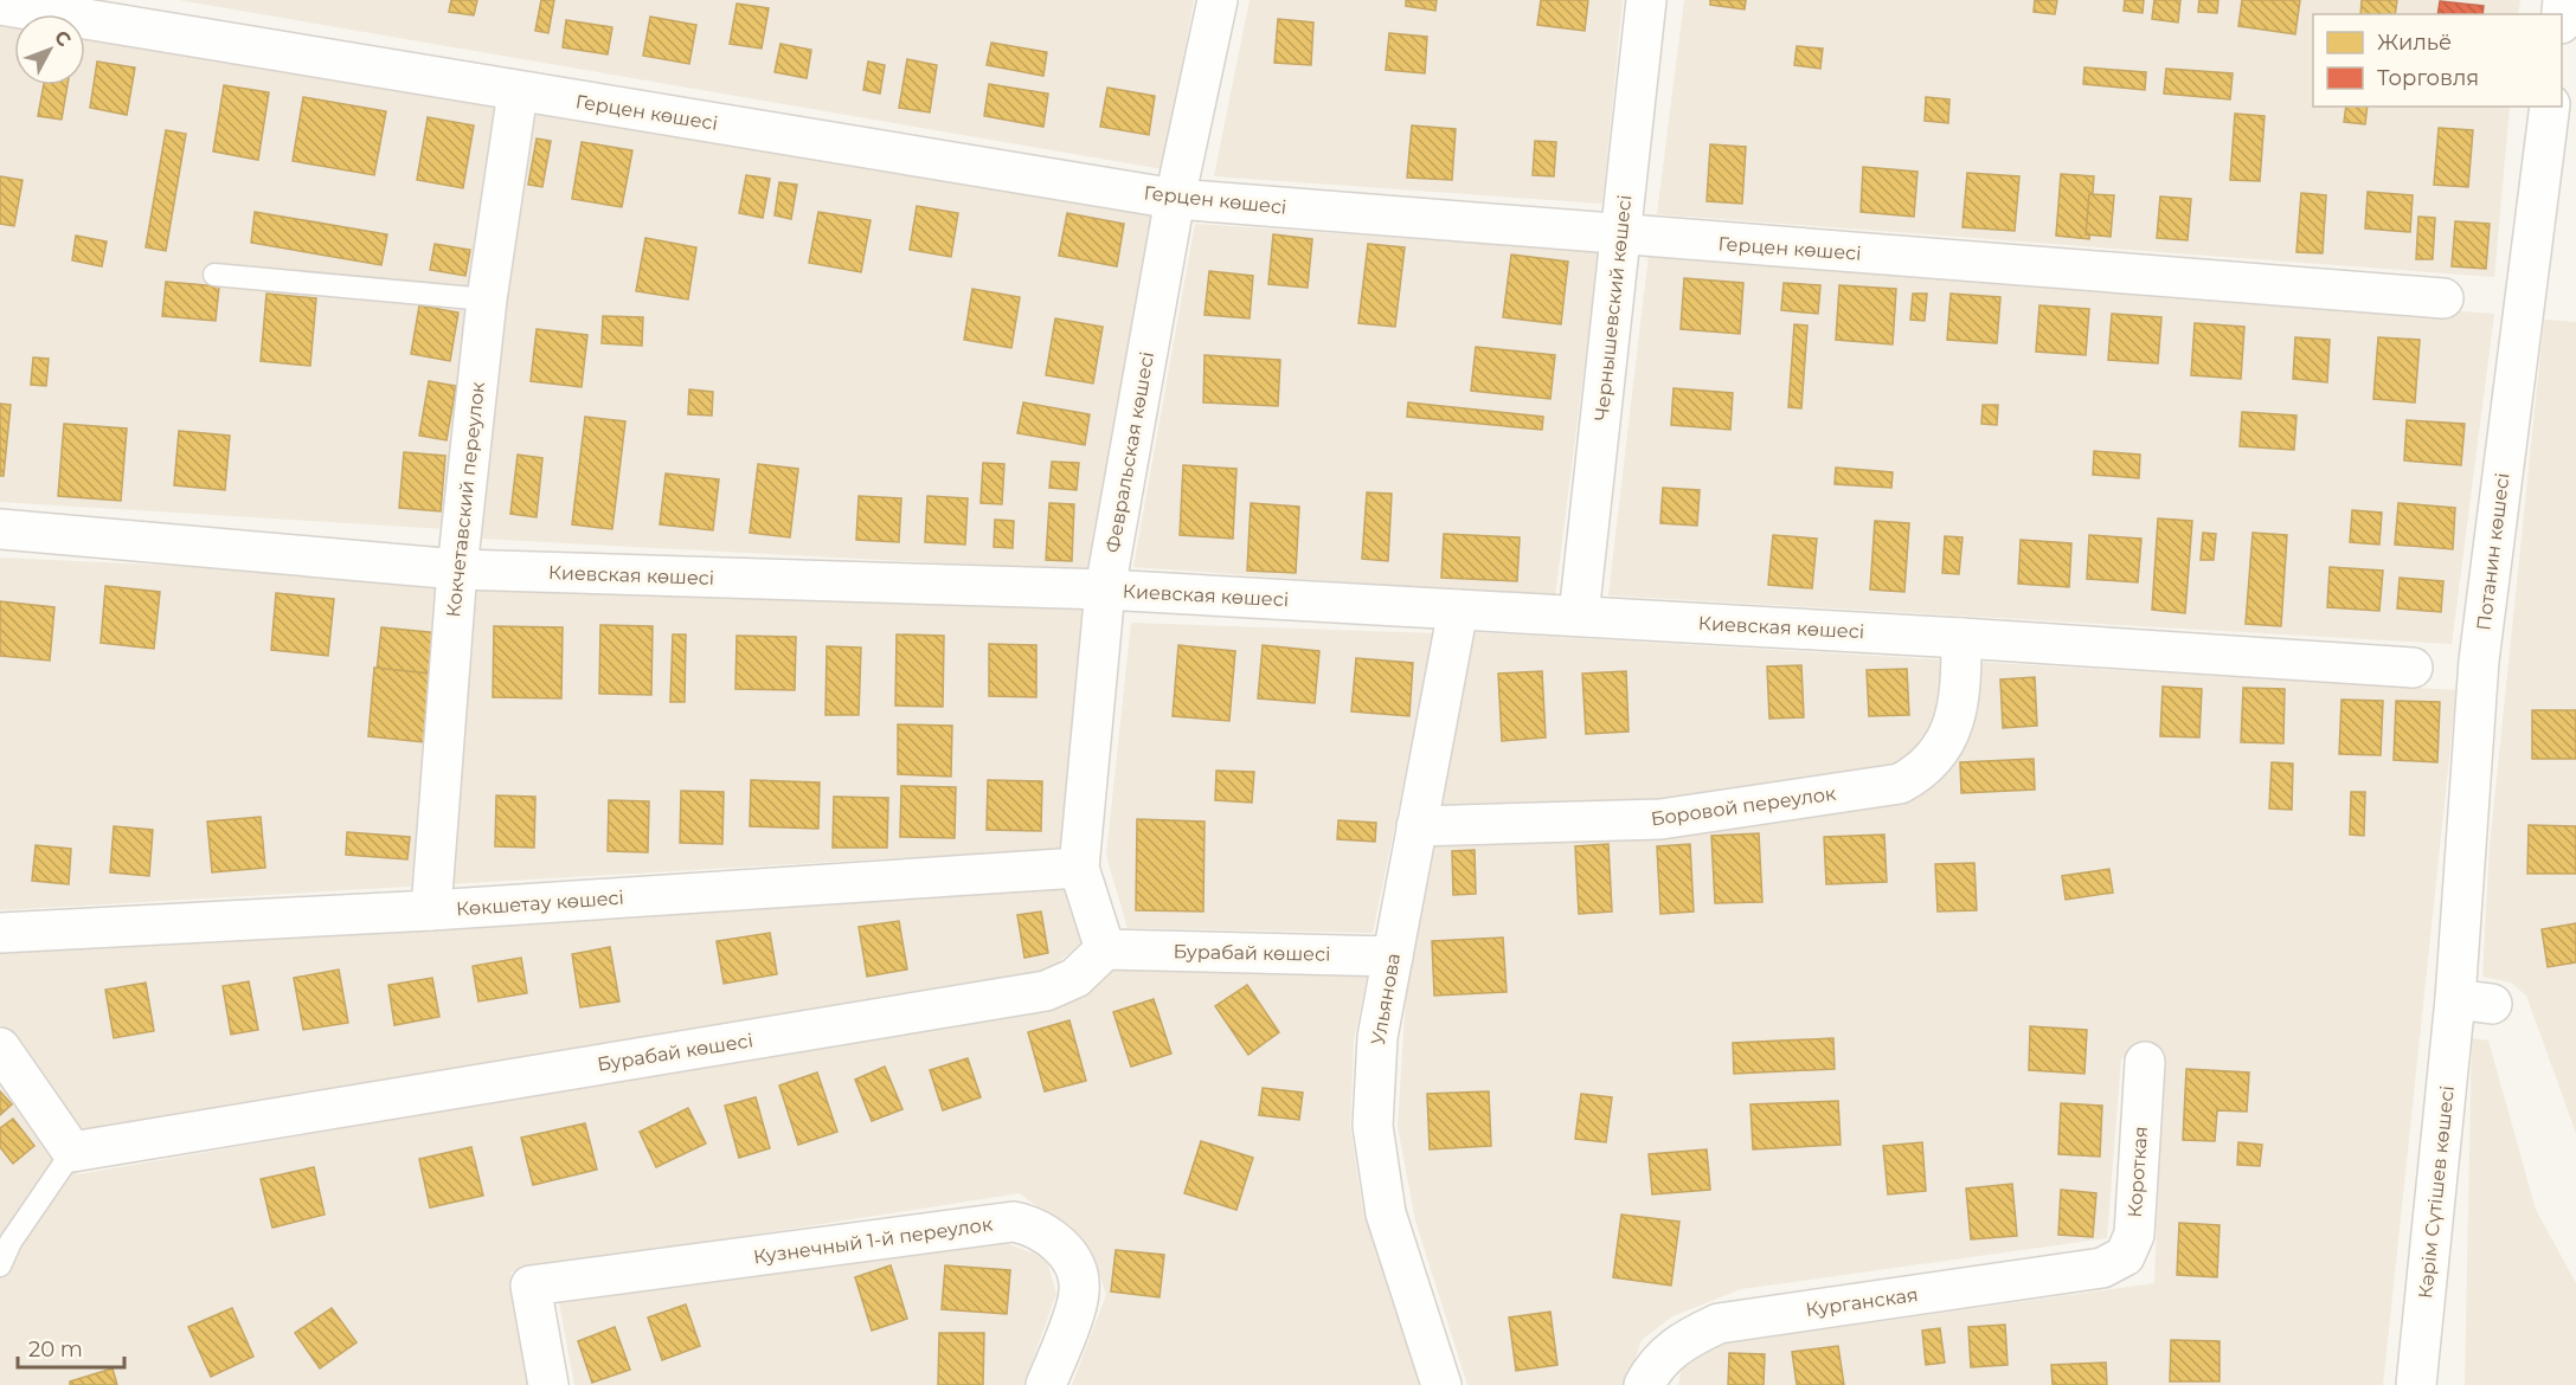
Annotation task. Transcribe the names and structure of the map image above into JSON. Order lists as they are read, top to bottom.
{
  "streets": {
    "street": [
      "Герцен көшесі",
      "Чернышевский көшесі",
      "Февральская көшесі",
      "Кокчетавский переулок",
      "Потанин көшесі",
      "Киевская көшесі",
      "Боровой переулок",
      "Көкшетау көшесі",
      "Бурабай көшесі",
      "Ульянова",
      "Короткая",
      "Кәрім Сүтішев көшесі",
      "Кузнечный 1-й переулок",
      "Курганская"
    ]
  },
  "crossings": [
    ["Герцен көшесі", "Чернышевский көшесі"],
    ["Герцен көшесі", "Февральская көшесі"],
    ["Герцен көшесі", "Кокчетавский переулок"],
    ["Чернышевский көшесі", "Киевская көшесі"],
    ["Февральская көшесі", "Киевская көшесі"],
    ["Февральская көшесі", "Көкшетау көшесі"],
    ["Февральская көшесі", "Бурабай көшесі"],
    ["Кокчетавский переулок", "Киевская көшесі"],
    ["Кокчетавский переулок", "Көкшетау көшесі"],
    ["Потанин көшесі", "Кәрім Сүтішев көшесі"],
    ["Киевская көшесі", "Боровой переулок"],
    ["Киевская көшесі", "Ульянова"],
    ["Боровой переулок", "Ульянова"],
    ["Бурабай көшесі", "Ульянова"],
    ["Короткая", "Курганская"]
  ],
  "legend": ["Жильё", "Торговля"],
  "scale_bar": "20 m",
  "north": "top right"
}
